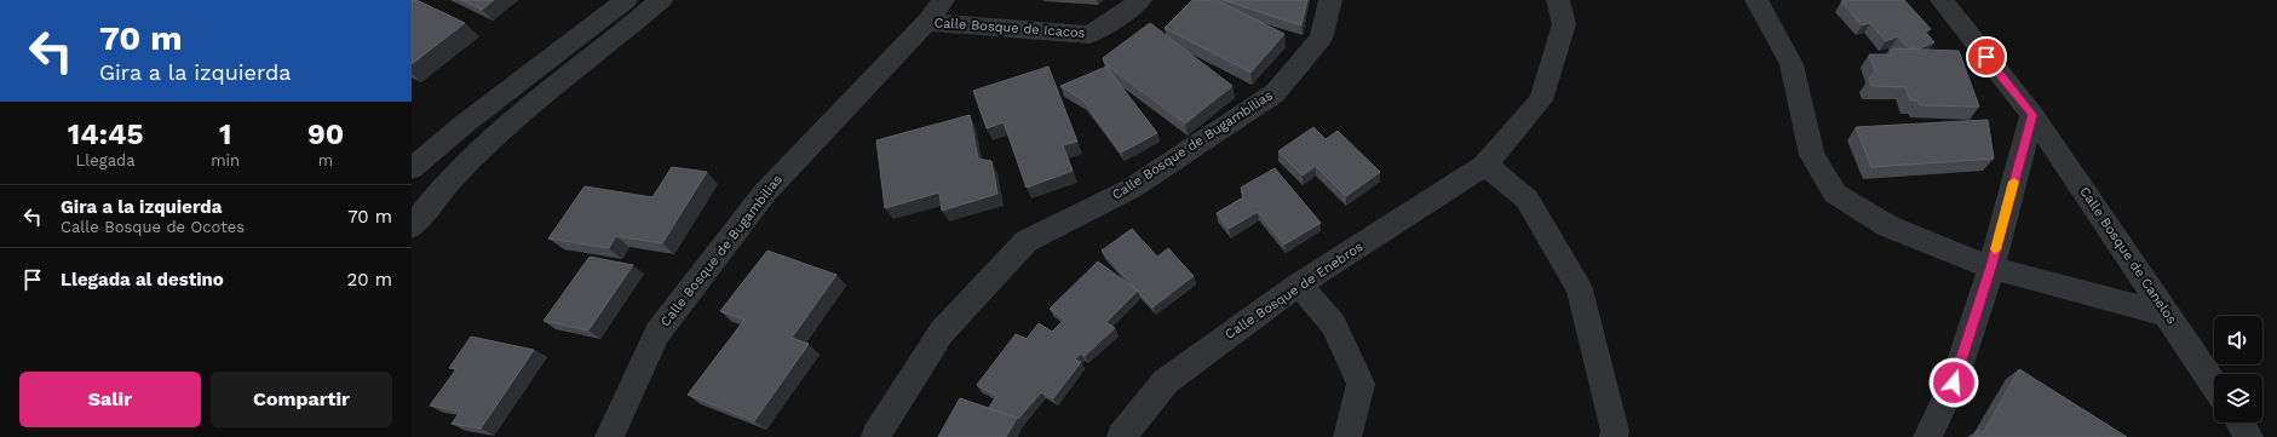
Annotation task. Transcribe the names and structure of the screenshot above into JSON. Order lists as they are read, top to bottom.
{
  "streets": {
    "street": [
      "Calle Bosque de Icacos",
      "Calle Bosque de Bugambilias",
      "Calle Bosque de Canelos",
      "Calle Bosque de Enebros"
    ]
  },
  "crossings": [
    ["Calle Bosque de Icacos", "Calle Bosque de Bugambilias"]
  ],
  "page": {
    "turn": ["70 m", "Gira a la izquierda"],
    "eta": [
      "14:45",
      "Llegada",
      "1",
      "min",
      "90",
      "m"
    ],
    "list": [
      {
        "name": "Gira a la izquierda",
        "note": "Calle Bosque de Ocotes",
        "value": "70 m"
      },
      {
        "name": "Llegada al destino",
        "value": "20 m"
      }
    ],
    "buttons": ["Salir", "Compartir"]
  }
}
